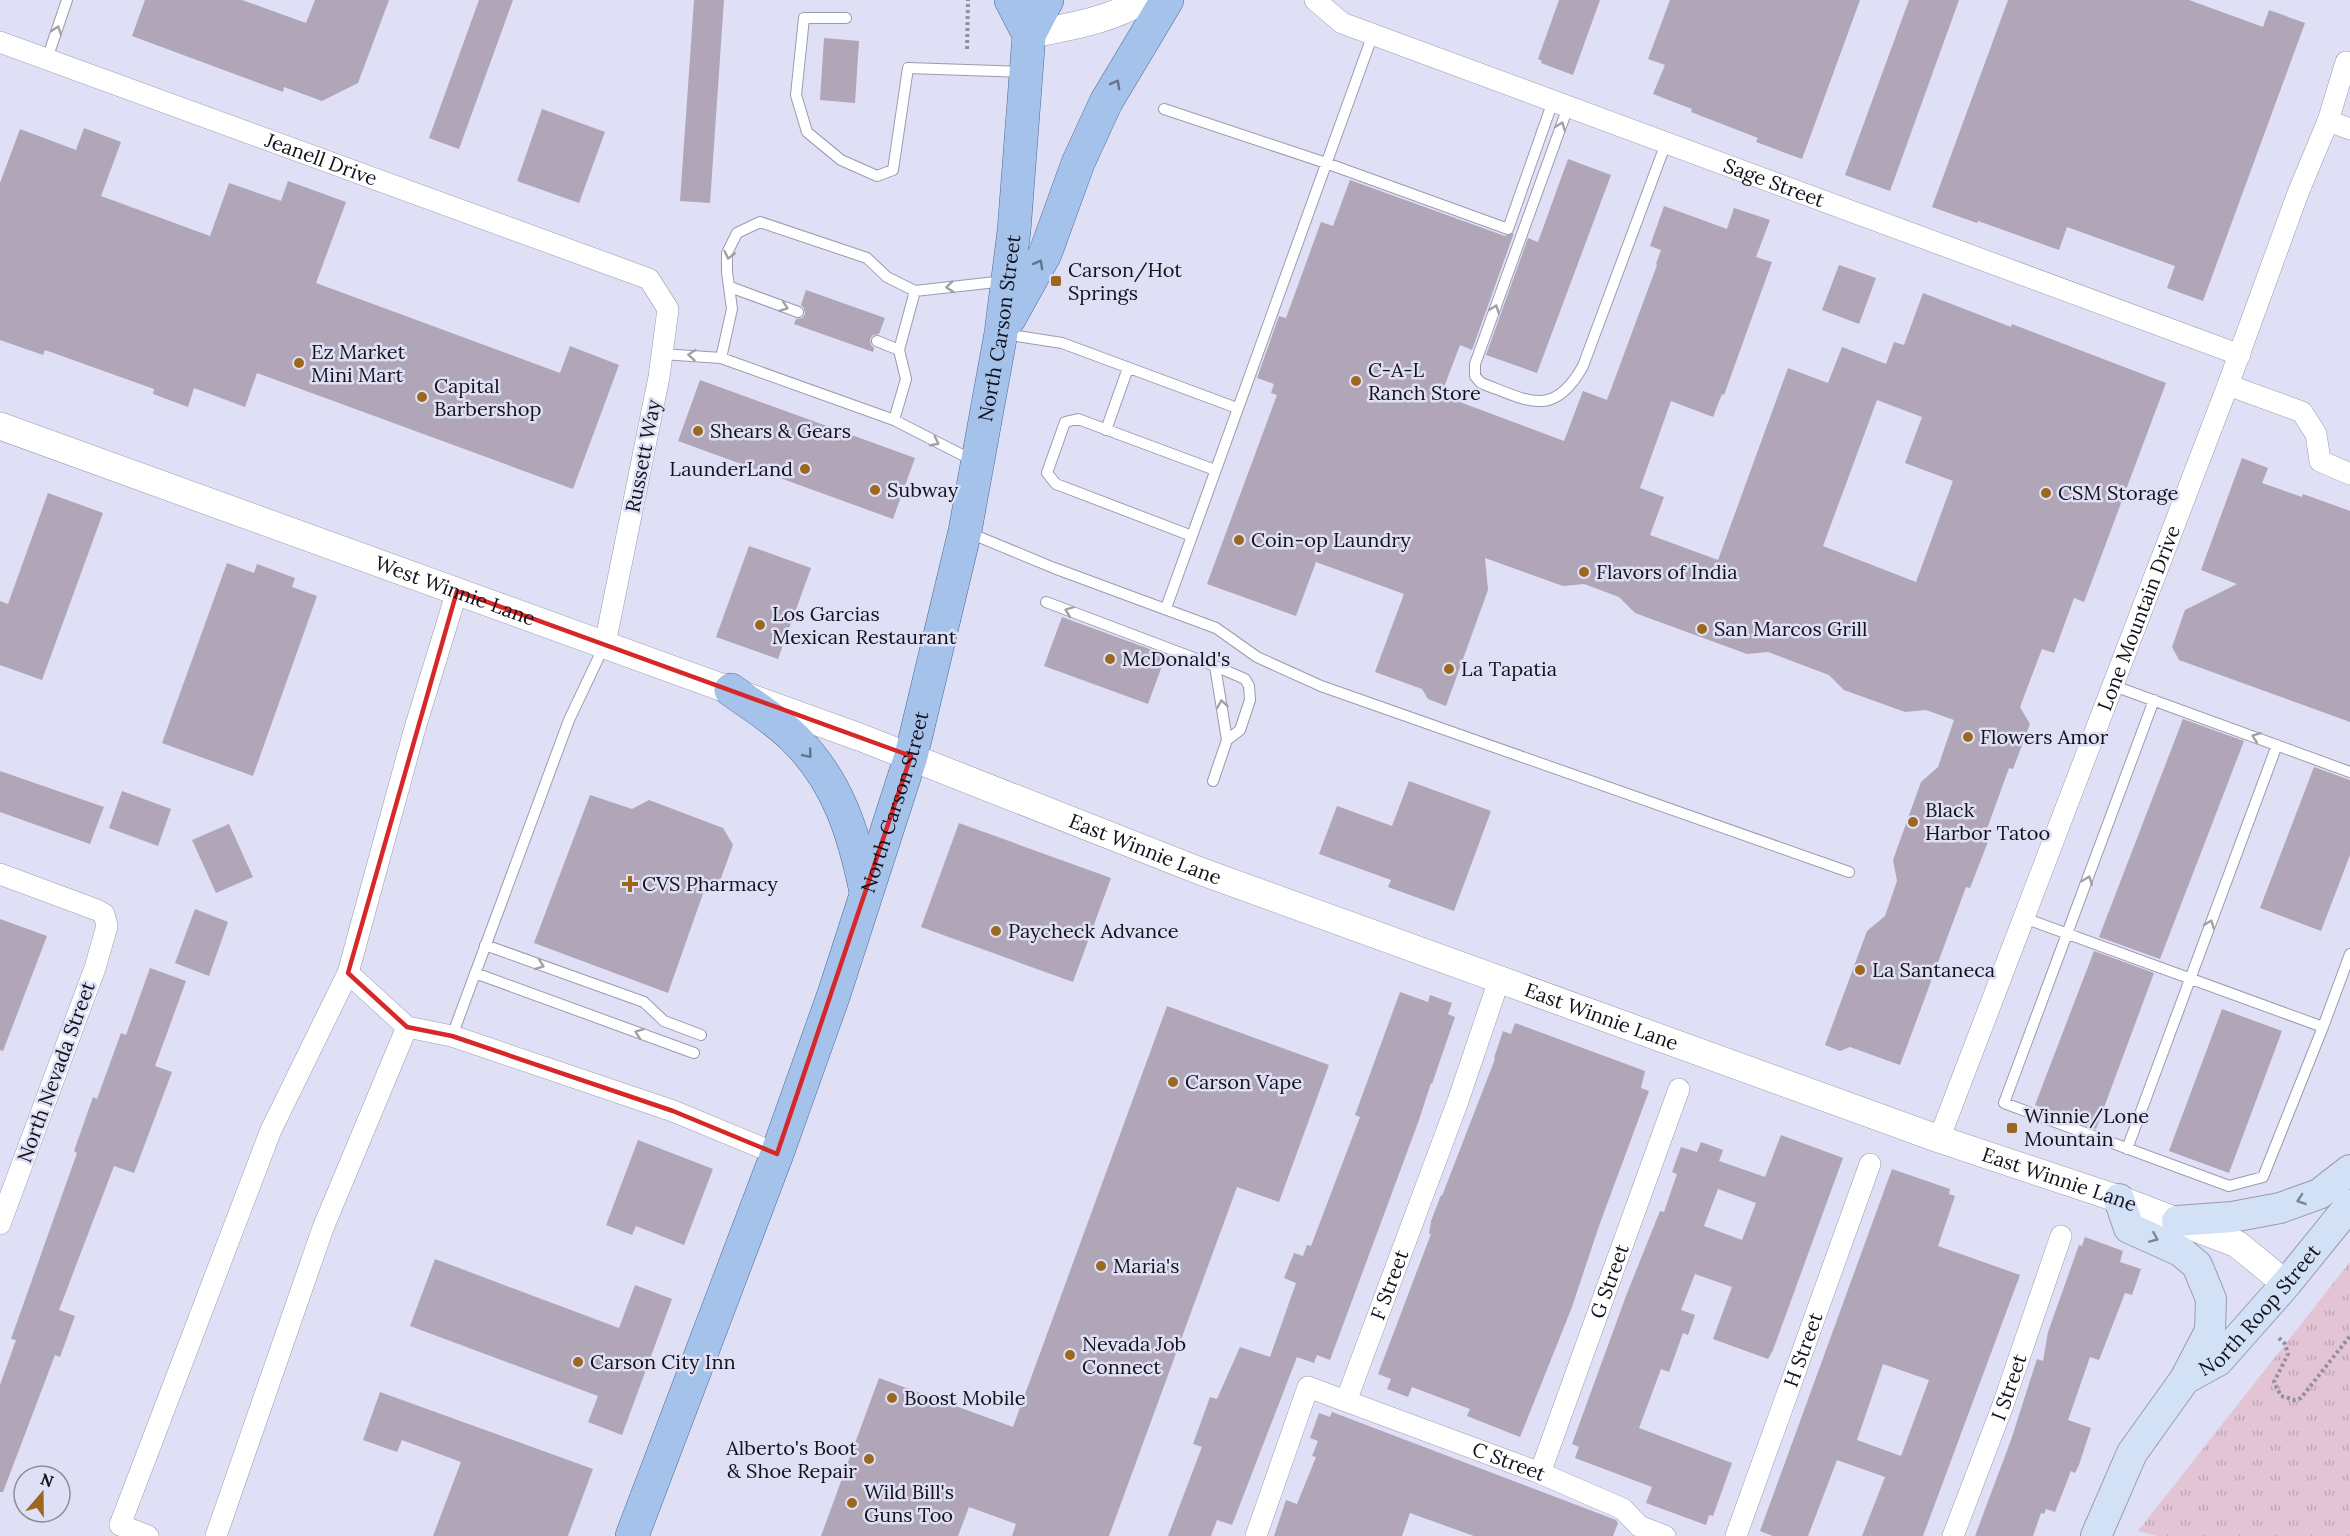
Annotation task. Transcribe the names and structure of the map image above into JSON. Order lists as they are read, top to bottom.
{
  "streets": {
    "main road": ["North Carson Street", "North Roop Street"],
    "street": [
      "Jeanell Drive",
      "Sage Street",
      "Russett Way",
      "West Winnie Lane",
      "Lone Mountain Drive",
      "East Winnie Lane",
      "North Nevada Street",
      "G Street",
      "F Street",
      "H Street",
      "I Street",
      "C Street"
    ]
  },
  "crossings": [
    ["Jeanell Drive", "Russett Way"],
    ["Sage Street", "Lone Mountain Drive"],
    ["North Carson Street", "West Winnie Lane"],
    ["North Carson Street", "East Winnie Lane"],
    ["Russett Way", "West Winnie Lane"],
    ["West Winnie Lane", "East Winnie Lane"],
    ["Lone Mountain Drive", "East Winnie Lane"],
    ["East Winnie Lane", "F Street"],
    ["East Winnie Lane", "North Roop Street"],
    ["G Street", "C Street"],
    ["F Street", "C Street"]
  ],
  "places": {
    "transit": ["Carson/Hot Springs", "Winnie/Lone Mountain"],
    "other": [
      "Ez Market Mini Mart",
      "C-A-L Ranch Store",
      "Capital Barbershop",
      "Shears & Gears",
      "LaunderLand",
      "Subway",
      "CSM Storage",
      "Coin-op Laundry",
      "Flavors of India",
      "Los Garcias Mexican Restaurant",
      "San Marcos Grill",
      "McDonald's",
      "La Tapatia",
      "Flowers Amor",
      "Black Harbor Tatoo",
      "Paycheck Advance",
      "La Santaneca",
      "Carson Vape",
      "Maria's",
      "Nevada Job Connect",
      "Carson City Inn",
      "Boost Mobile",
      "Alberto's Boot & Shoe Repair",
      "Wild Bill's Guns Too"
    ],
    "health": ["CVS Pharmacy"]
  },
  "north": "top"
}
